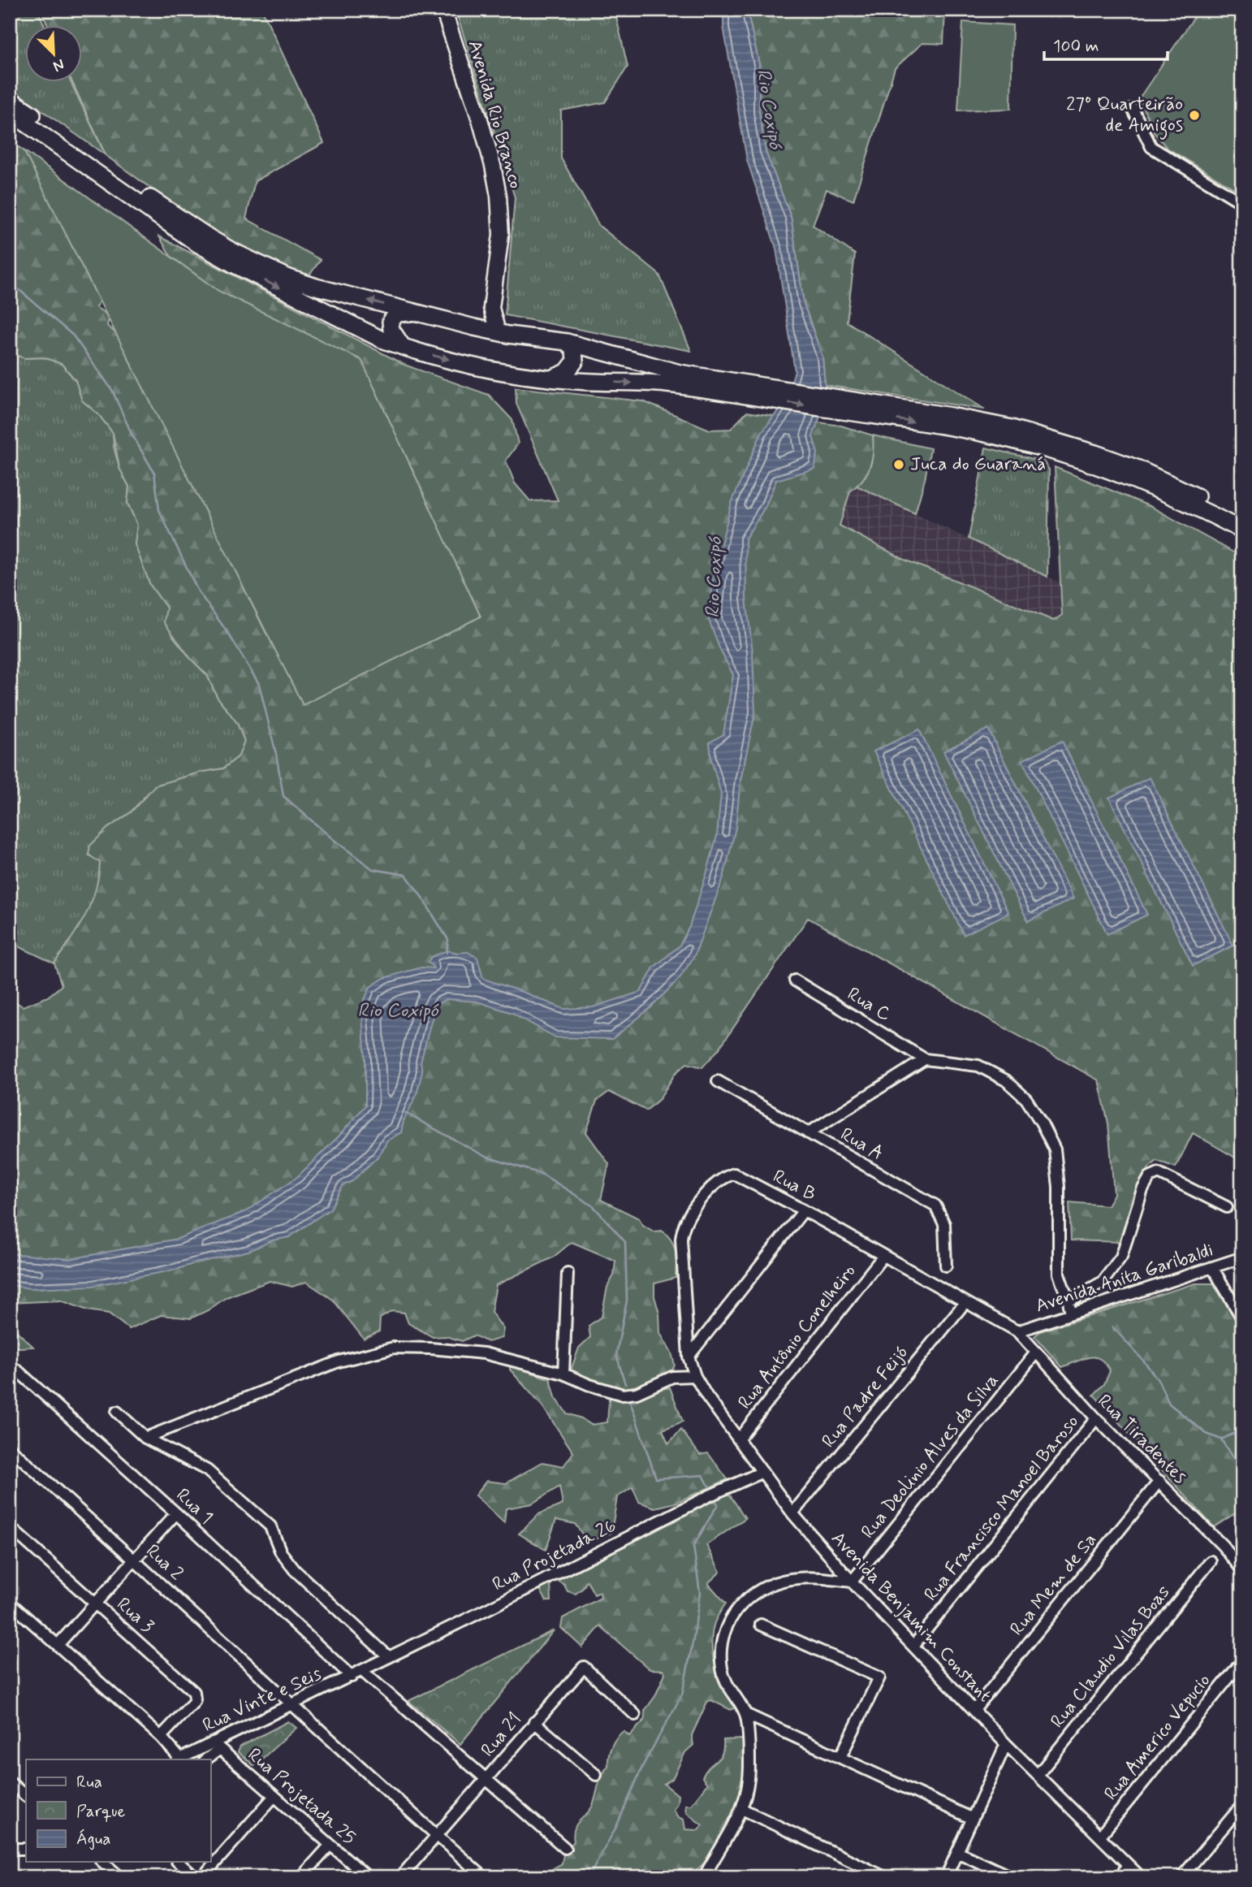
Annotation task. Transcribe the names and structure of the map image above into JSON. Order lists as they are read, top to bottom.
{
  "streets": {
    "street": [
      "Avenida Rio Branco",
      "Rua C",
      "Rua A",
      "Rua B",
      "Avenida Anita Garibaldi",
      "Rua Antônio Conelheiro",
      "Rua Padre Feijó",
      "Rua Tiradentes",
      "Rua Deolinio Alves da Silva",
      "Rua 1",
      "Rua Francisco Manoel Baroso",
      "Rua Projetada 26",
      "Rua 2",
      "Rua Mem de Sa",
      "Rua 3",
      "Avenida Benjamim Constant",
      "Rua Claudio Vilas Boas",
      "Rua Vinte e Seis",
      "Rua 21",
      "Rua Americo Vepucio",
      "Rua Projetada 25"
    ]
  },
  "crossings": [
    ["Rua B", "Avenida Anita Garibaldi"],
    ["Rua B", "Rua Antônio Conelheiro"],
    ["Rua B", "Rua Padre Feijó"],
    ["Rua B", "Rua Tiradentes"],
    ["Rua B", "Avenida Benjamim Constant"],
    ["Avenida Anita Garibaldi", "Rua Tiradentes"],
    ["Rua Antônio Conelheiro", "Avenida Benjamim Constant"],
    ["Rua Padre Feijó", "Avenida Benjamim Constant"],
    ["Rua Tiradentes", "Rua Deolinio Alves da Silva"],
    ["Rua Tiradentes", "Rua Francisco Manoel Baroso"],
    ["Rua Tiradentes", "Rua Mem de Sa"],
    ["Rua Deolinio Alves da Silva", "Avenida Benjamim Constant"],
    ["Rua 1", "Rua Vinte e Seis"],
    ["Rua Francisco Manoel Baroso", "Avenida Benjamim Constant"],
    ["Rua Projetada 26", "Avenida Benjamim Constant"],
    ["Rua Projetada 26", "Rua Vinte e Seis"],
    ["Rua 2", "Rua Vinte e Seis"],
    ["Rua 2", "Rua 21"],
    ["Rua Mem de Sa", "Avenida Benjamim Constant"],
    ["Avenida Benjamim Constant", "Rua Claudio Vilas Boas"],
    ["Avenida Benjamim Constant", "Rua Americo Vepucio"],
    ["Rua Vinte e Seis", "Rua Projetada 25"]
  ],
  "water": ["Rio Coxipó"],
  "places": ["27º Quarteirão de Amigos", "Juca do Guaraná"],
  "legend": ["Rua", "Parque", "Água"],
  "scale_bar": "100 m",
  "north": "bottom right"
}
